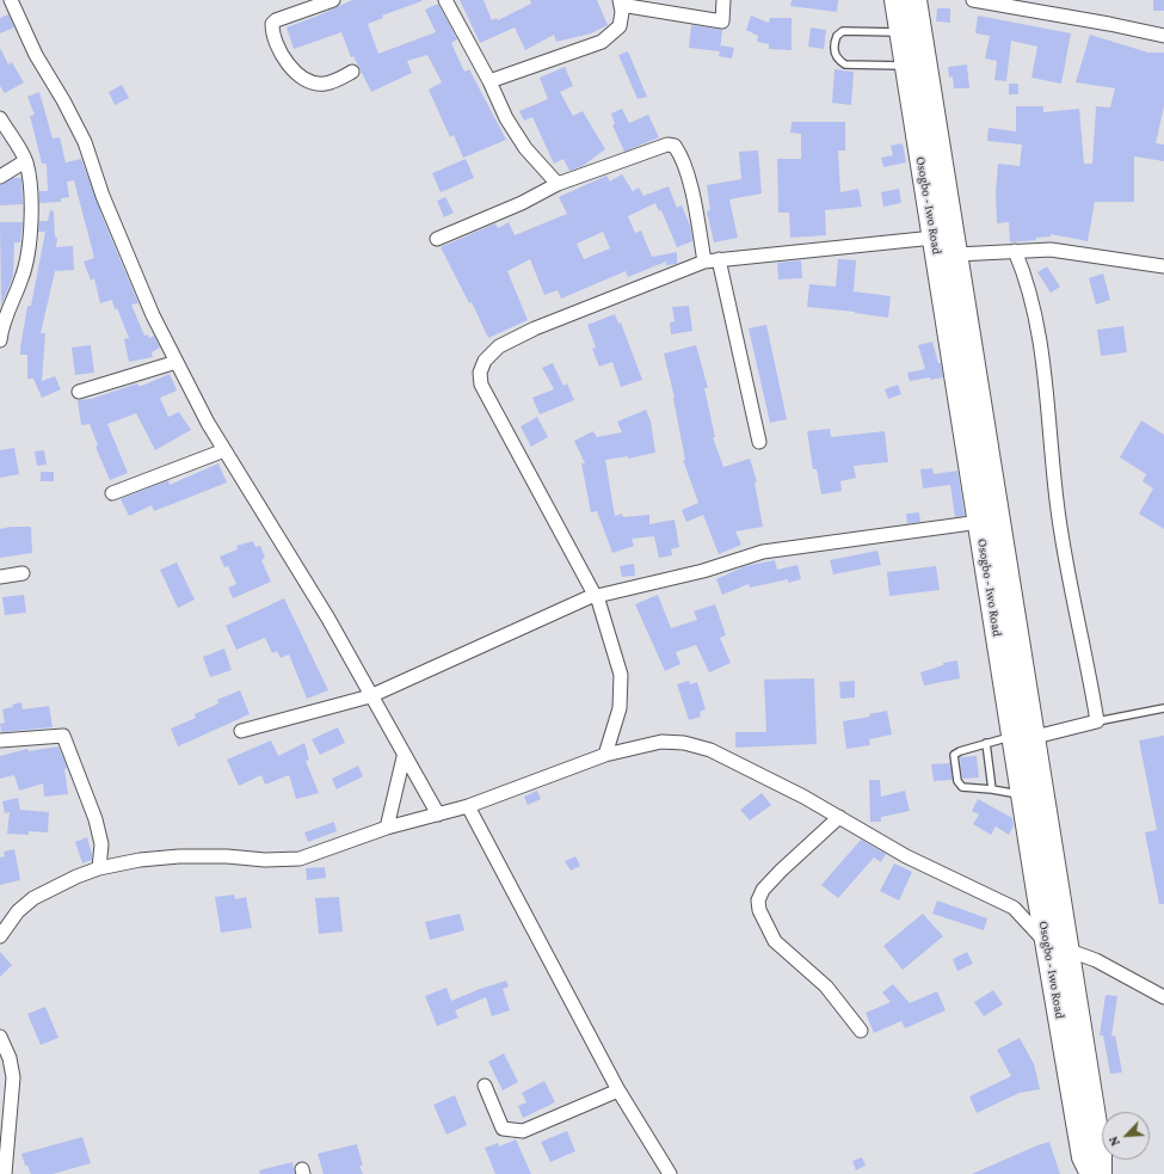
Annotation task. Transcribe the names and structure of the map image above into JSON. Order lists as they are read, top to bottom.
{
  "streets": {
    "main road": ["Osogbo - Iwo Road"]
  },
  "north": "bottom left"
}
